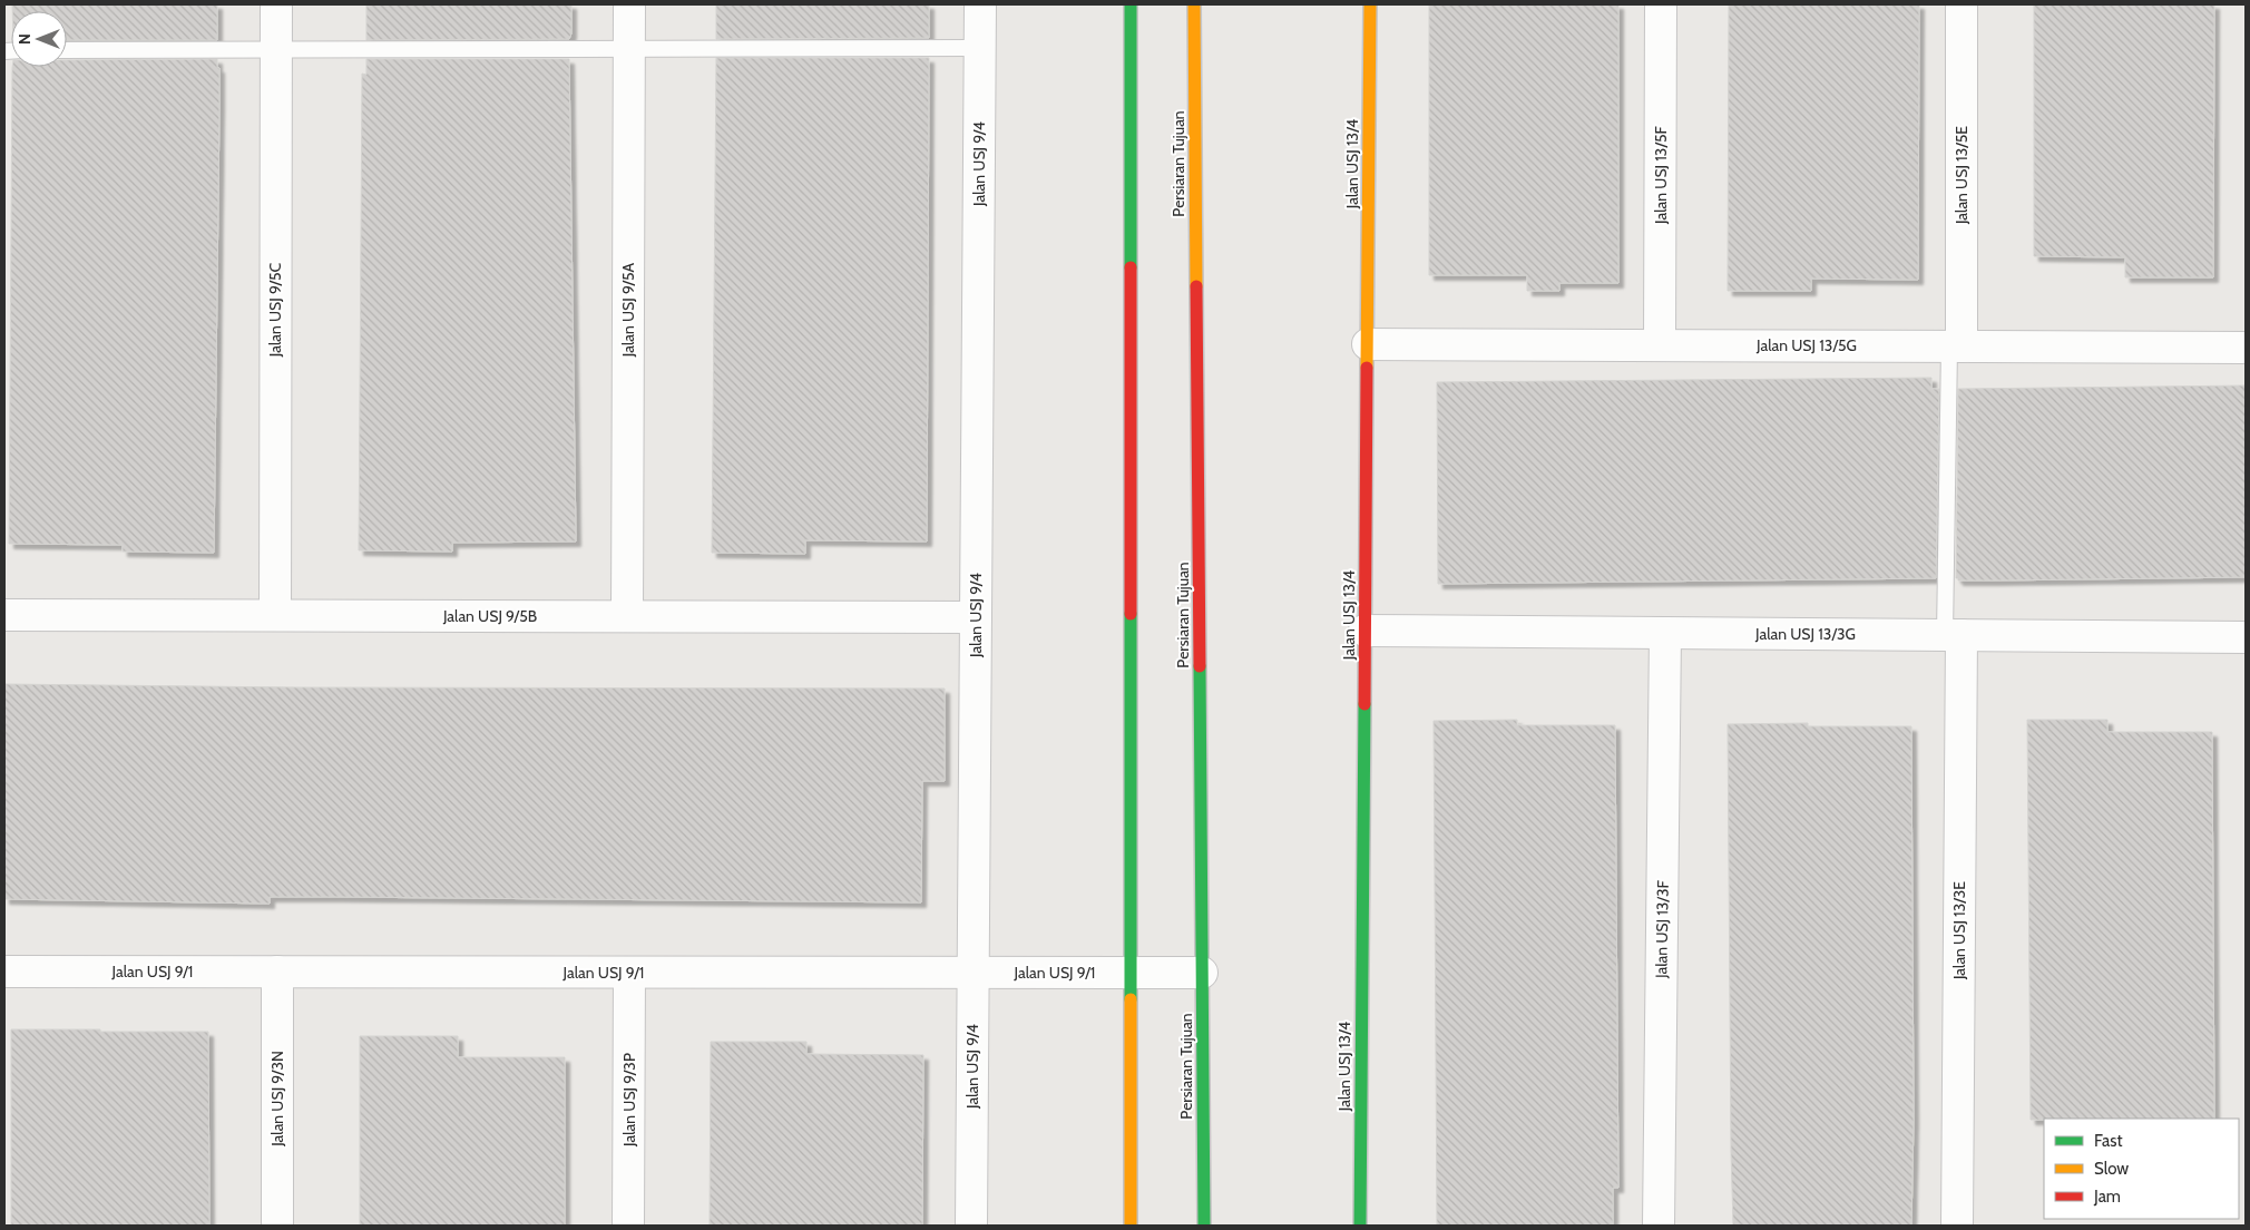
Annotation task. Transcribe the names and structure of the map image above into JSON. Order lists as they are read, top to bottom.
{
  "streets": {
    "main road": ["Persiaran Tujuan", "Jalan USJ 13/4"],
    "street": [
      "Jalan USJ 9/4",
      "Jalan USJ 13/5F",
      "Jalan USJ 13/5E",
      "Jalan USJ 9/5C",
      "Jalan USJ 9/5A",
      "Jalan USJ 13/5G",
      "Jalan USJ 9/5B",
      "Jalan USJ 13/3G",
      "Jalan USJ 13/3F",
      "Jalan USJ 13/3E",
      "Jalan USJ 9/1",
      "Jalan USJ 9/3N",
      "Jalan USJ 9/3P"
    ]
  },
  "crossings": [
    ["Jalan USJ 9/4", "Jalan USJ 9/5B"],
    ["Jalan USJ 9/4", "Jalan USJ 9/1"],
    ["Persiaran Tujuan", "Jalan USJ 9/1"],
    ["Jalan USJ 13/4", "Jalan USJ 13/5G"],
    ["Jalan USJ 13/4", "Jalan USJ 13/3G"],
    ["Jalan USJ 13/5F", "Jalan USJ 13/5G"],
    ["Jalan USJ 13/5E", "Jalan USJ 13/5G"],
    ["Jalan USJ 9/5C", "Jalan USJ 9/5B"],
    ["Jalan USJ 9/5A", "Jalan USJ 9/5B"],
    ["Jalan USJ 13/3G", "Jalan USJ 13/3F"],
    ["Jalan USJ 13/3G", "Jalan USJ 13/3E"],
    ["Jalan USJ 9/1", "Jalan USJ 9/3N"],
    ["Jalan USJ 9/1", "Jalan USJ 9/3P"]
  ],
  "legend": ["Fast", "Slow", "Jam"],
  "north": "left"
}
